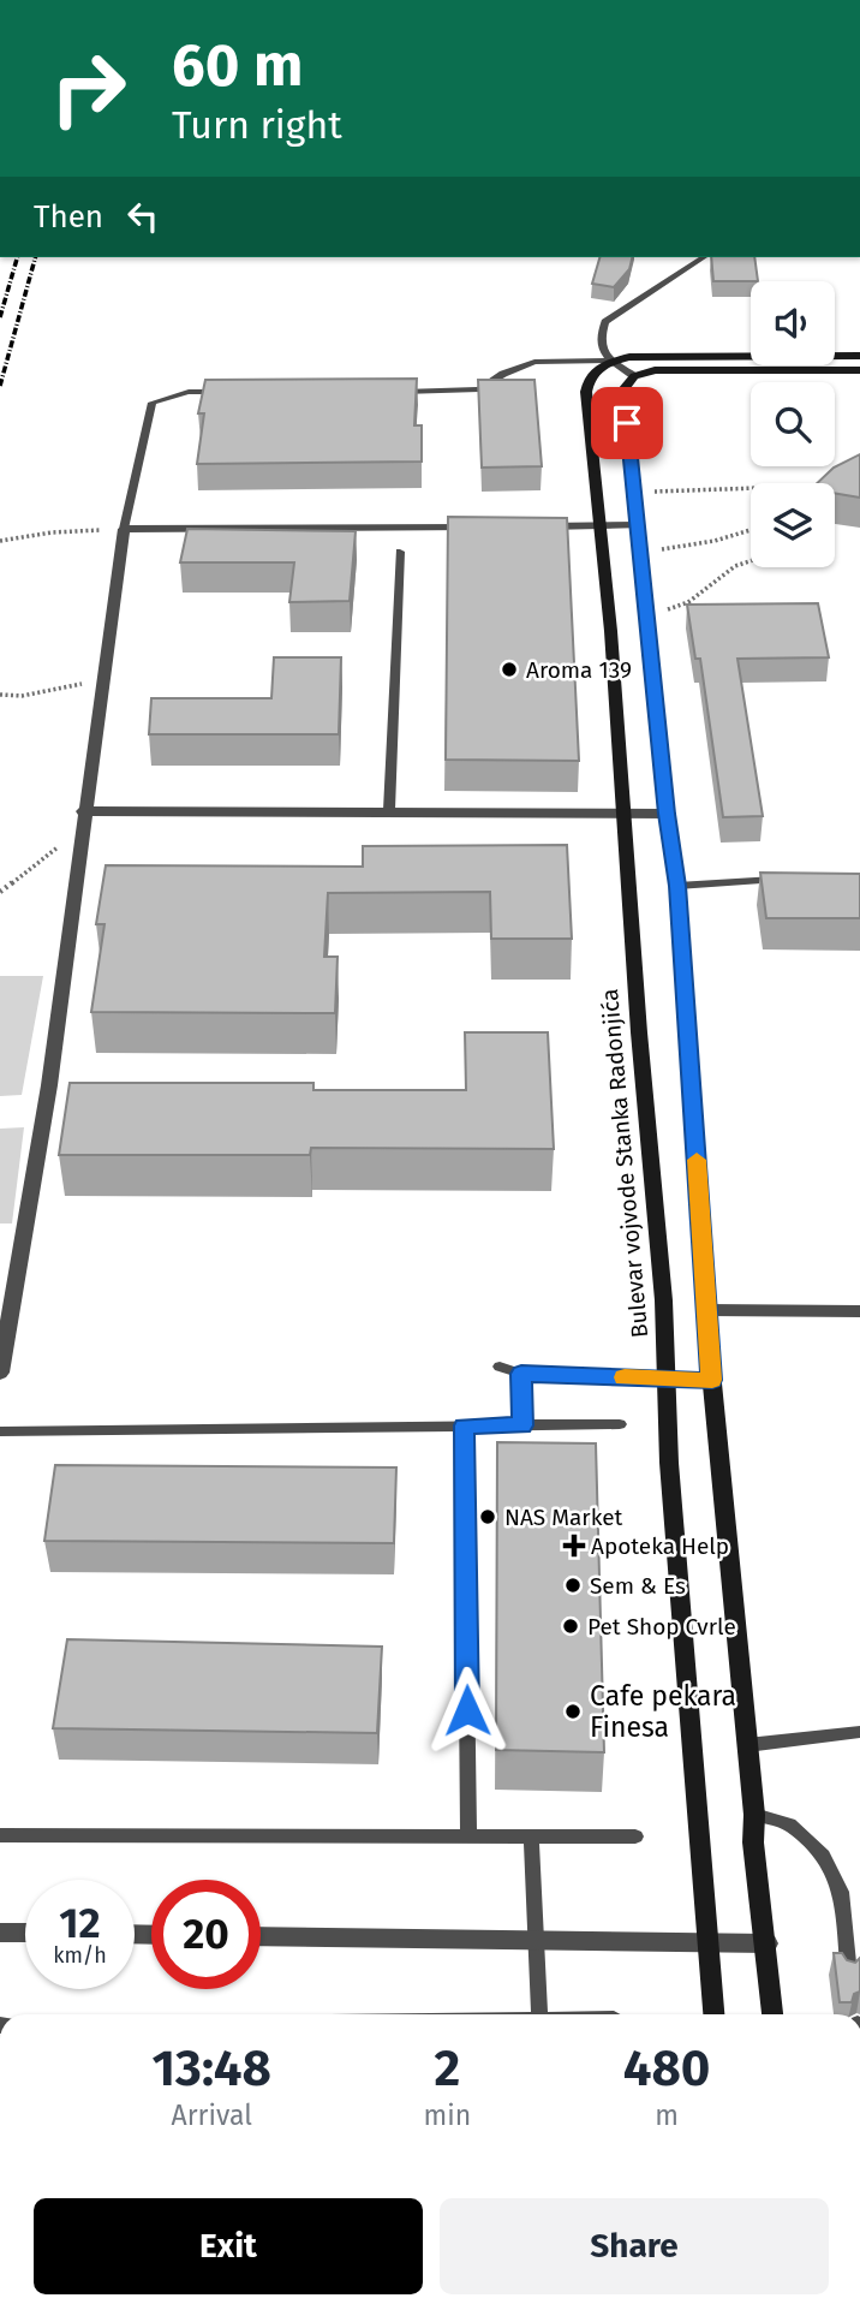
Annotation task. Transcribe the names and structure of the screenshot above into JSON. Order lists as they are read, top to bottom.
{
  "streets": {
    "street": ["Bulevar vojvode Stanka Radonjića"]
  },
  "places": {
    "other": [
      "Aroma 139",
      "NAS Market",
      "Sem & Es",
      "Pet Shop Cvrle",
      "Cafe pekara Finesa"
    ],
    "health": ["Apoteka Help"]
  },
  "page": {
    "turn": ["60 m", "Turn right"],
    "then": "Then",
    "speed": "12 km/h",
    "limit": "20",
    "eta": [
      "13:48",
      "Arrival",
      "2",
      "min",
      "480",
      "m"
    ],
    "buttons": ["Exit", "Share"]
  }
}
